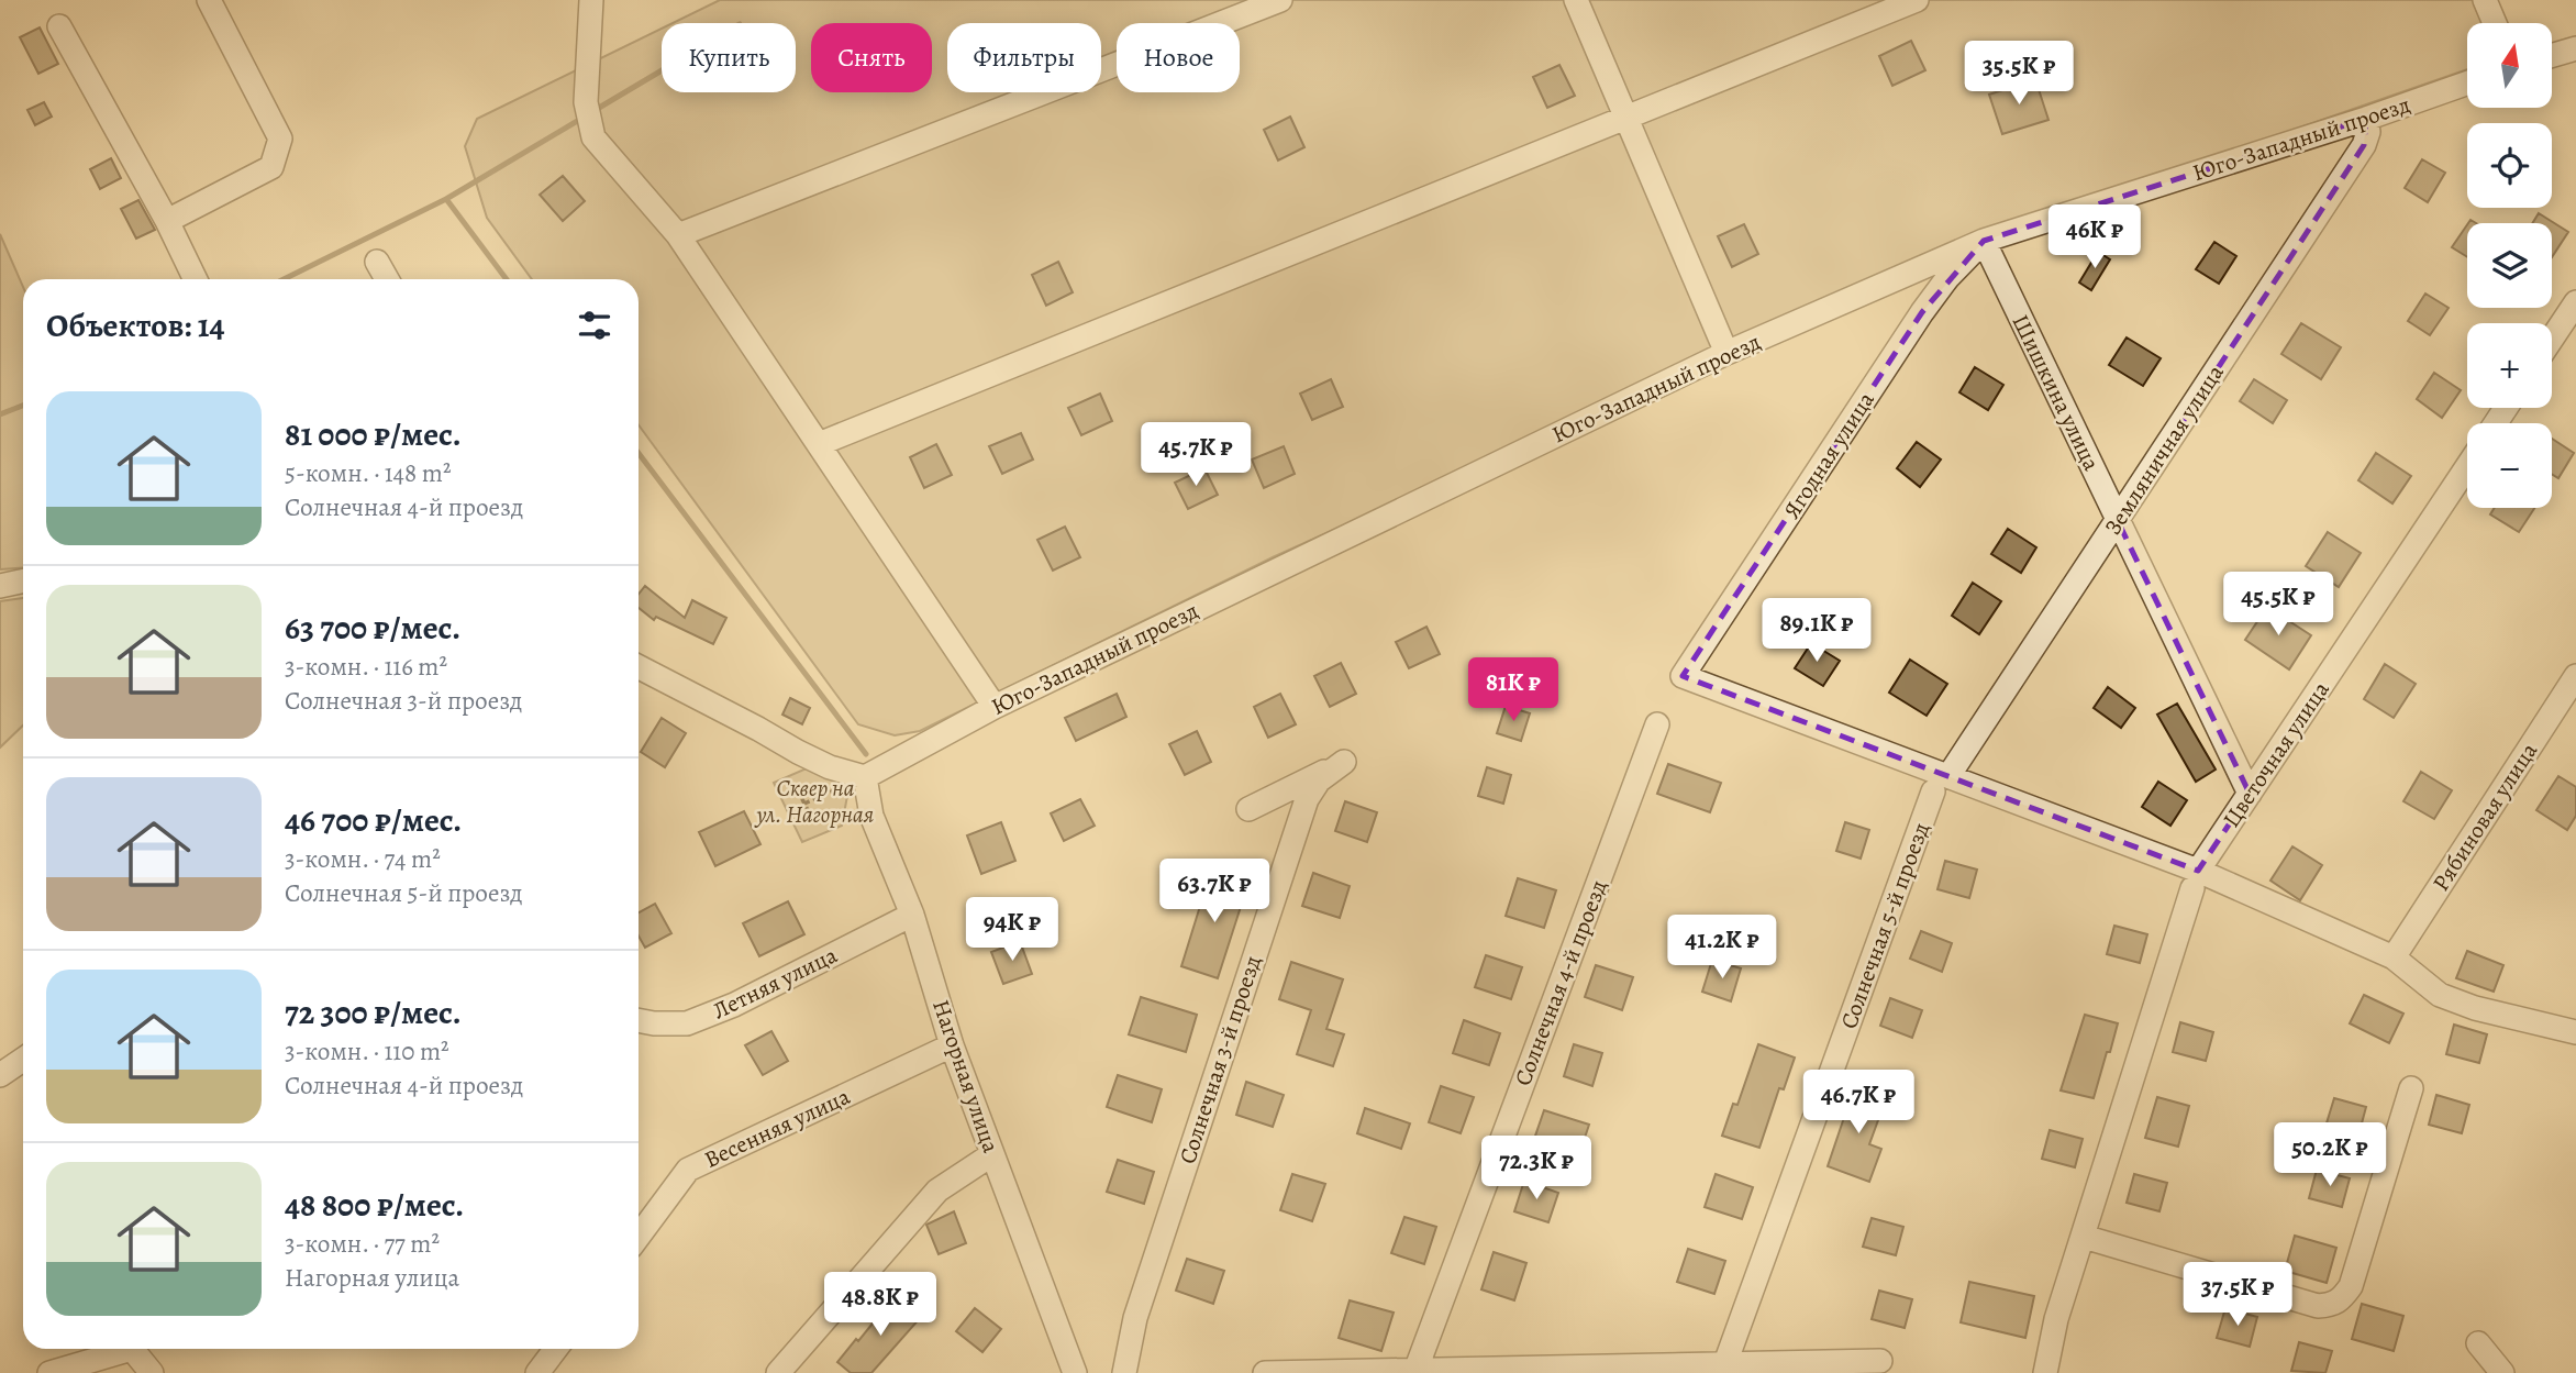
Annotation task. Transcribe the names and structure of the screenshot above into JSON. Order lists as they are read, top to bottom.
{
  "streets": {
    "street": [
      "Юго-Западный проезд",
      "Шишкина улица",
      "Земляничная улица",
      "Ягодная улица",
      "Цветочная улица",
      "Рябиновая улица",
      "Солнечная 5-й проезд",
      "Летняя улица",
      "Солнечная 4-й проезд",
      "Солнечная 3-й проезд",
      "Нагорная улица",
      "Весенняя улица"
    ]
  },
  "crossings": [
    ["Юго-Западный проезд", "Шишкина улица"],
    ["Юго-Западный проезд", "Земляничная улица"],
    ["Юго-Западный проезд", "Ягодная улица"],
    ["Юго-Западный проезд", "Нагорная улица"],
    ["Шишкина улица", "Земляничная улица"],
    ["Шишкина улица", "Ягодная улица"],
    ["Шишкина улица", "Цветочная улица"],
    ["Земляничная улица", "Ягодная улица"],
    ["Земляничная улица", "Солнечная 5-й проезд"],
    ["Ягодная улица", "Солнечная 5-й проезд"],
    ["Летняя улица", "Нагорная улица"],
    ["Нагорная улица", "Весенняя улица"]
  ],
  "parks": ["Сквер на ул. Нагорная"],
  "north": "top",
  "page": {
    "map_buttons": ["+", "−"],
    "chip": [
      "Купить",
      "Снять",
      "Фильтры",
      "Новое"
    ],
    "price": [
      "35.5K ₽",
      "46K ₽",
      "45.7K ₽",
      "45.5K ₽",
      "89.1K ₽",
      "81K ₽",
      "63.7K ₽",
      "94K ₽",
      "41.2K ₽",
      "46.7K ₽",
      "50.2K ₽",
      "72.3K ₽",
      "37.5K ₽",
      "48.8K ₽"
    ],
    "heading": "Объектов: 14",
    "list": [
      {
        "name": "81 000 ₽/мес.",
        "note": "5-комн. · 148 m² · Солнечная 4-й проезд"
      },
      {
        "name": "63 700 ₽/мес.",
        "note": "3-комн. · 116 m² · Солнечная 3-й проезд"
      },
      {
        "name": "46 700 ₽/мес.",
        "note": "3-комн. · 74 m² · Солнечная 5-й проезд"
      },
      {
        "name": "72 300 ₽/мес.",
        "note": "3-комн. · 110 m² · Солнечная 4-й проезд"
      },
      {
        "name": "48 800 ₽/мес.",
        "note": "3-комн. · 77 m² · Нагорная улица"
      }
    ]
  }
}
